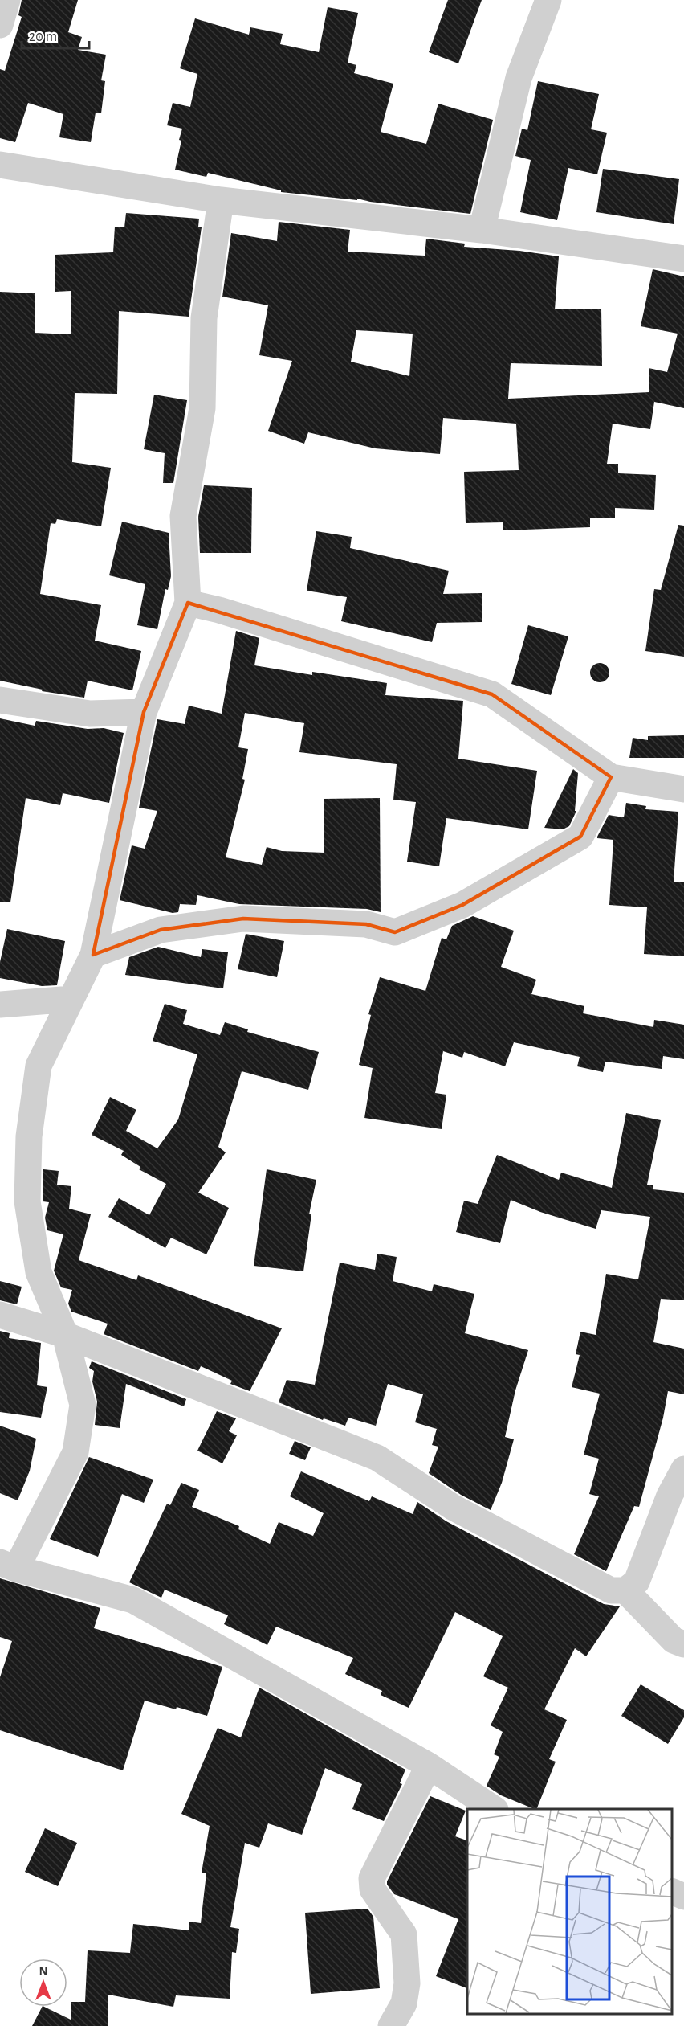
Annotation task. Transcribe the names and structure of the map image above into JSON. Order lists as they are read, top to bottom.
{
  "scale_bar": "20 m",
  "north": "top"
}
